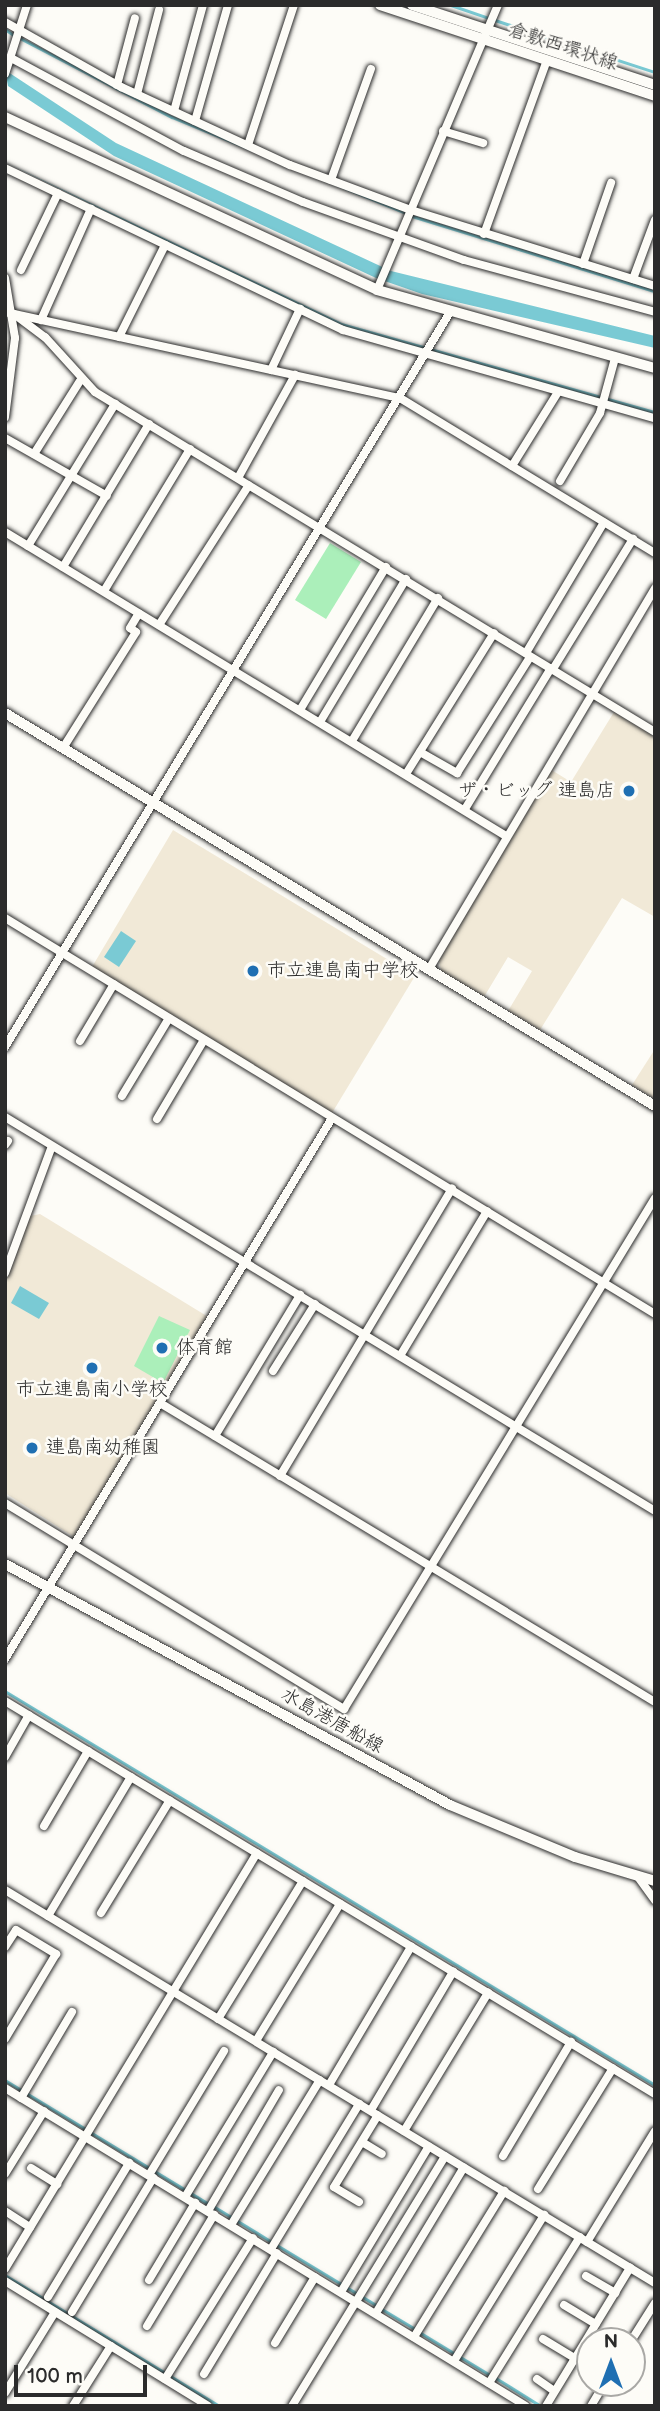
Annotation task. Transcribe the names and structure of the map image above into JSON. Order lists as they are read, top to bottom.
{
  "streets": {
    "main road": ["倉敷西環状線", "水島港唐船線"]
  },
  "places": [
    "ザ・ビッグ 連島店",
    "市立連島南中学校",
    "体育館",
    "市立連島南小学校",
    "連島南幼稚園"
  ],
  "scale_bar": "100 m",
  "north": "top"
}
